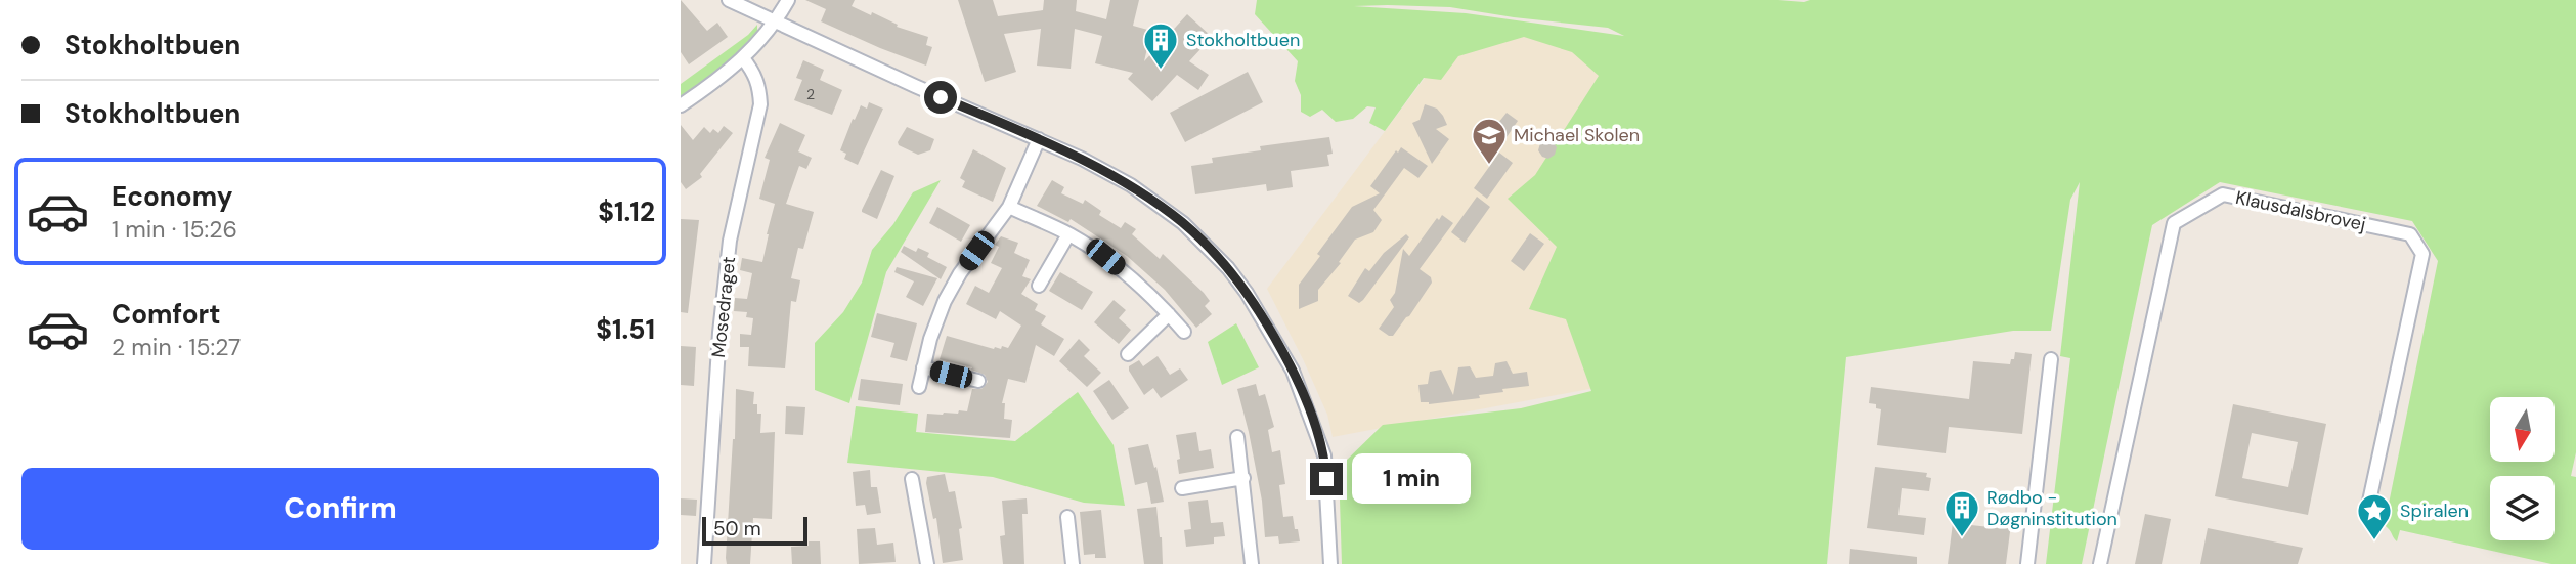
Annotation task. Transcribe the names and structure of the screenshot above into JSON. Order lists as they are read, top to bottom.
{
  "streets": {
    "street": ["Klausdalsbrovej", "Mosedraget"]
  },
  "places": {
    "building": ["Stokholtbuen", "Rødbo - Døgninstitution"],
    "school or university": ["Michael Skolen"],
    "place": ["Spiralen"]
  },
  "house_numbers": ["2"],
  "scale_bar": "50 m",
  "north": "bottom",
  "page": {
    "banner": ["Stokholtbuen", "Stokholtbuen"],
    "list": [
      {
        "name": "Economy",
        "note": "1 min · 15:26",
        "value": "$1.12"
      },
      {
        "name": "Comfort",
        "note": "2 min · 15:27",
        "value": "$1.51"
      }
    ],
    "buttons": "Confirm",
    "bubble": "1 min",
    "scale": "50 m"
  }
}
